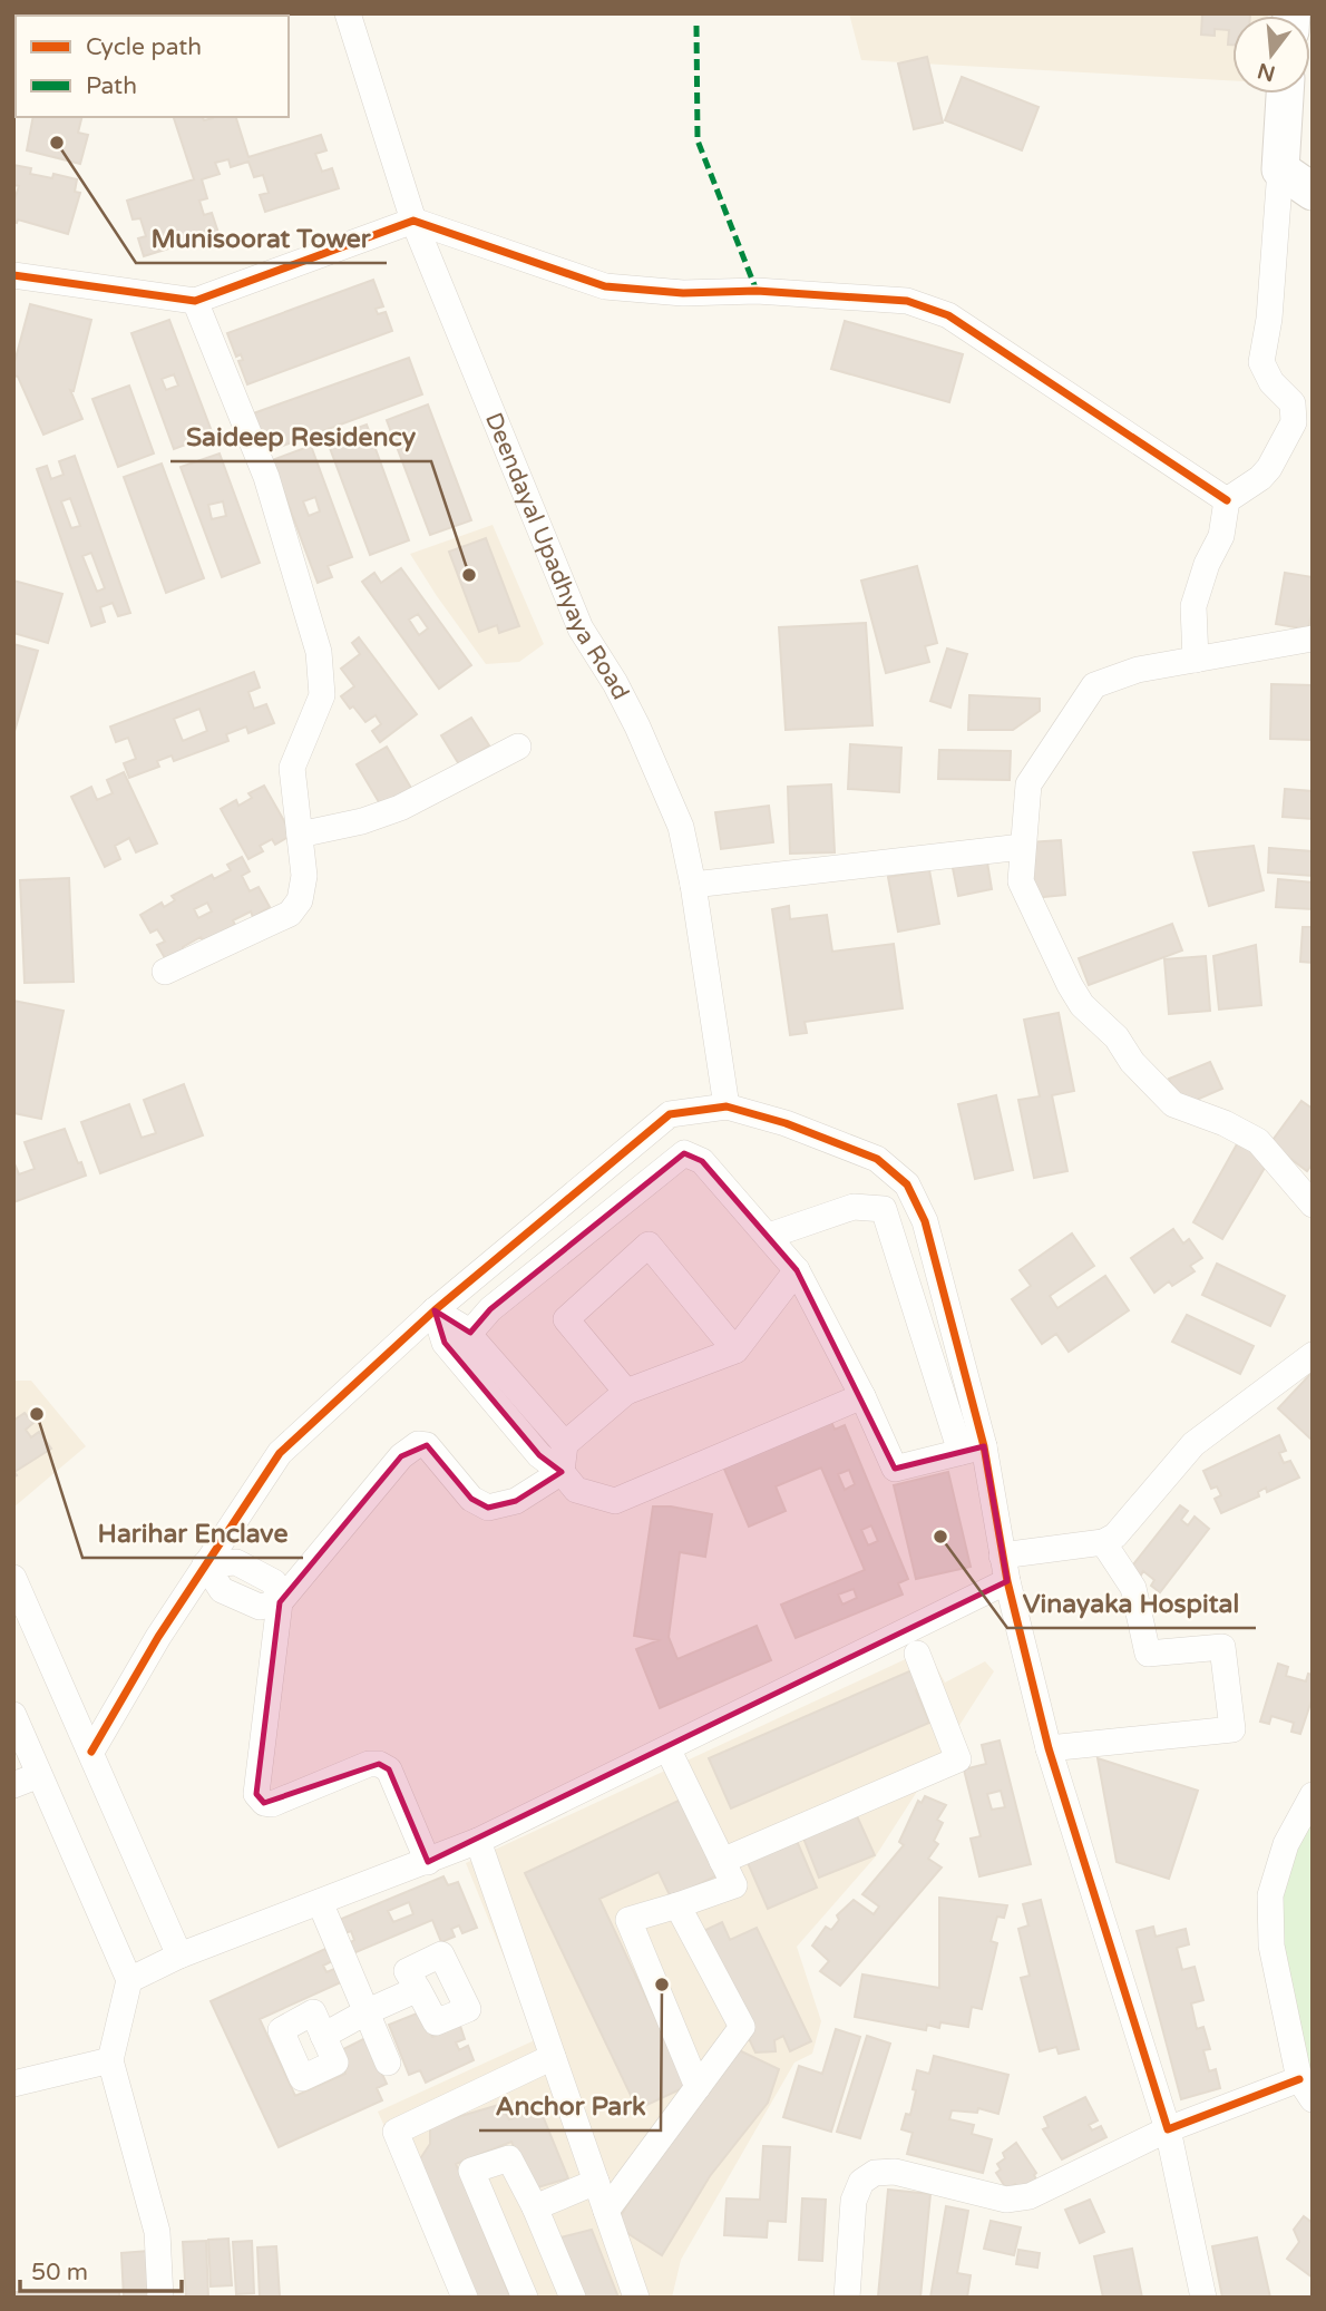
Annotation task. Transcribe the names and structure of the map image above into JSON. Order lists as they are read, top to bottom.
{
  "streets": {
    "street": ["Deendayal Upadhyaya Road"]
  },
  "places": [
    "Munisoorat Tower",
    "Saideep Residency",
    "Harihar Enclave",
    "Vinayaka Hospital",
    "Anchor Park"
  ],
  "legend": ["Cycle path", "Path"],
  "scale_bar": "50 m",
  "north": "bottom"
}
